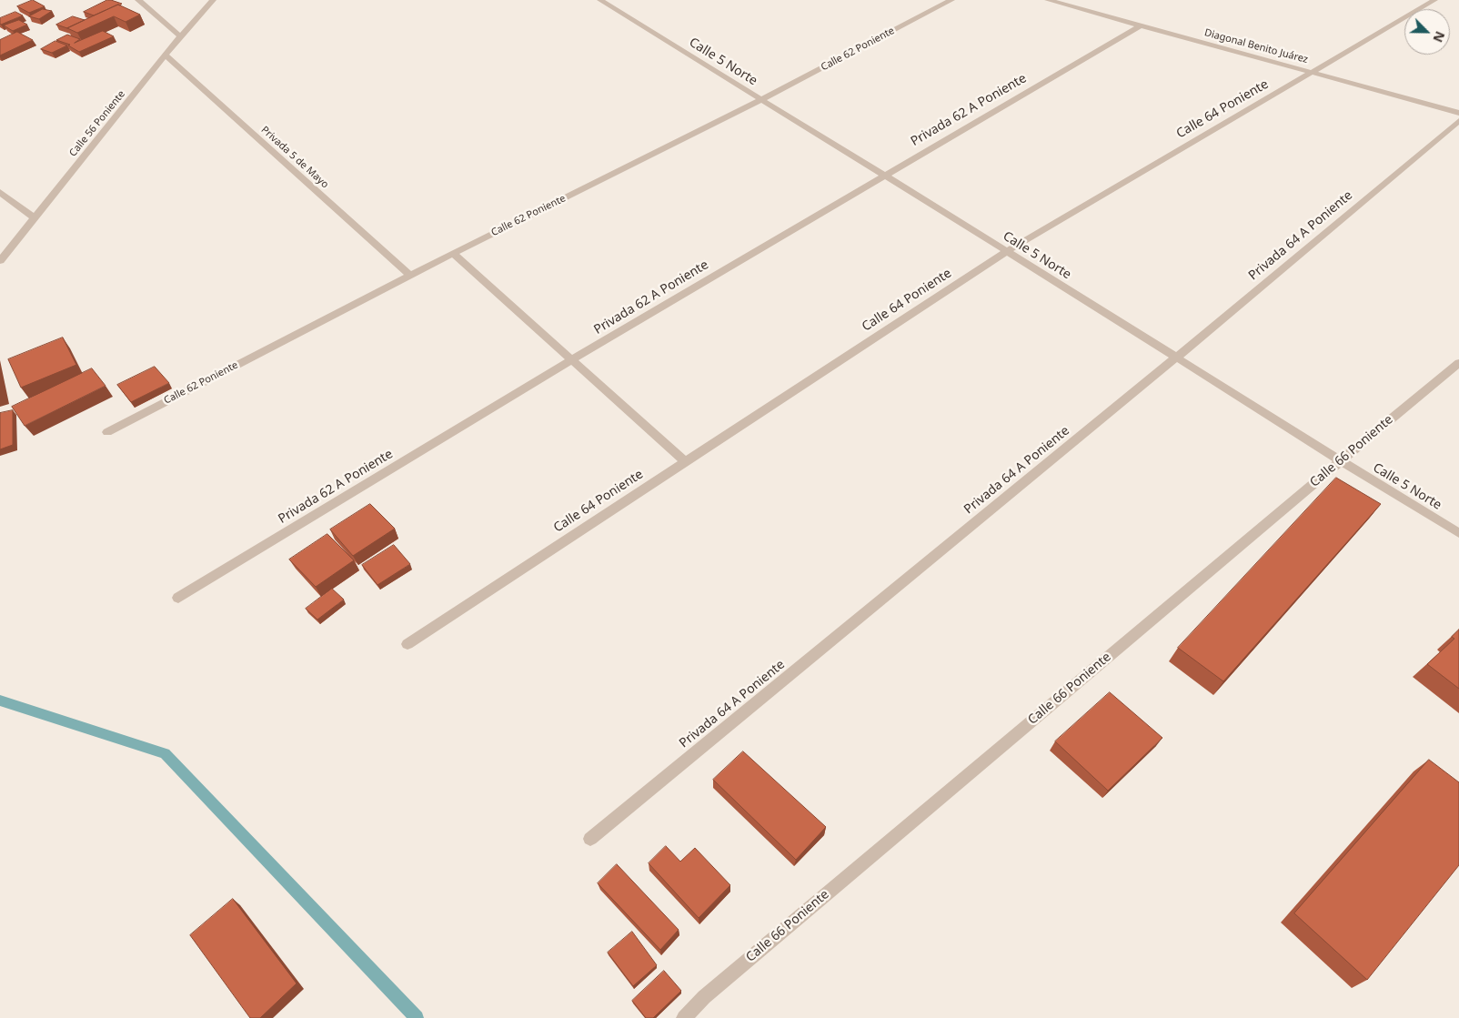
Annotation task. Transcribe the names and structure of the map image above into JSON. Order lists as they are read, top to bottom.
{
  "streets": {
    "street": [
      "Diagonal Benito Juárez",
      "Calle 62 Poniente",
      "Calle 5 Norte",
      "Calle 64 Poniente",
      "Privada 62 A Poniente",
      "Calle 56 Poniente",
      "Privada 5 de Mayo",
      "Privada 64 A Poniente",
      "Calle 66 Poniente"
    ]
  },
  "crossings": [
    ["Diagonal Benito Juárez", "Calle 64 Poniente"],
    ["Diagonal Benito Juárez", "Privada 62 A Poniente"],
    ["Calle 62 Poniente", "Calle 5 Norte"],
    ["Calle 62 Poniente", "Privada 5 de Mayo"],
    ["Calle 5 Norte", "Calle 64 Poniente"],
    ["Calle 5 Norte", "Privada 62 A Poniente"],
    ["Calle 5 Norte", "Privada 64 A Poniente"],
    ["Calle 5 Norte", "Calle 66 Poniente"],
    ["Calle 56 Poniente", "Privada 5 de Mayo"]
  ],
  "north": "bottom right"
}
